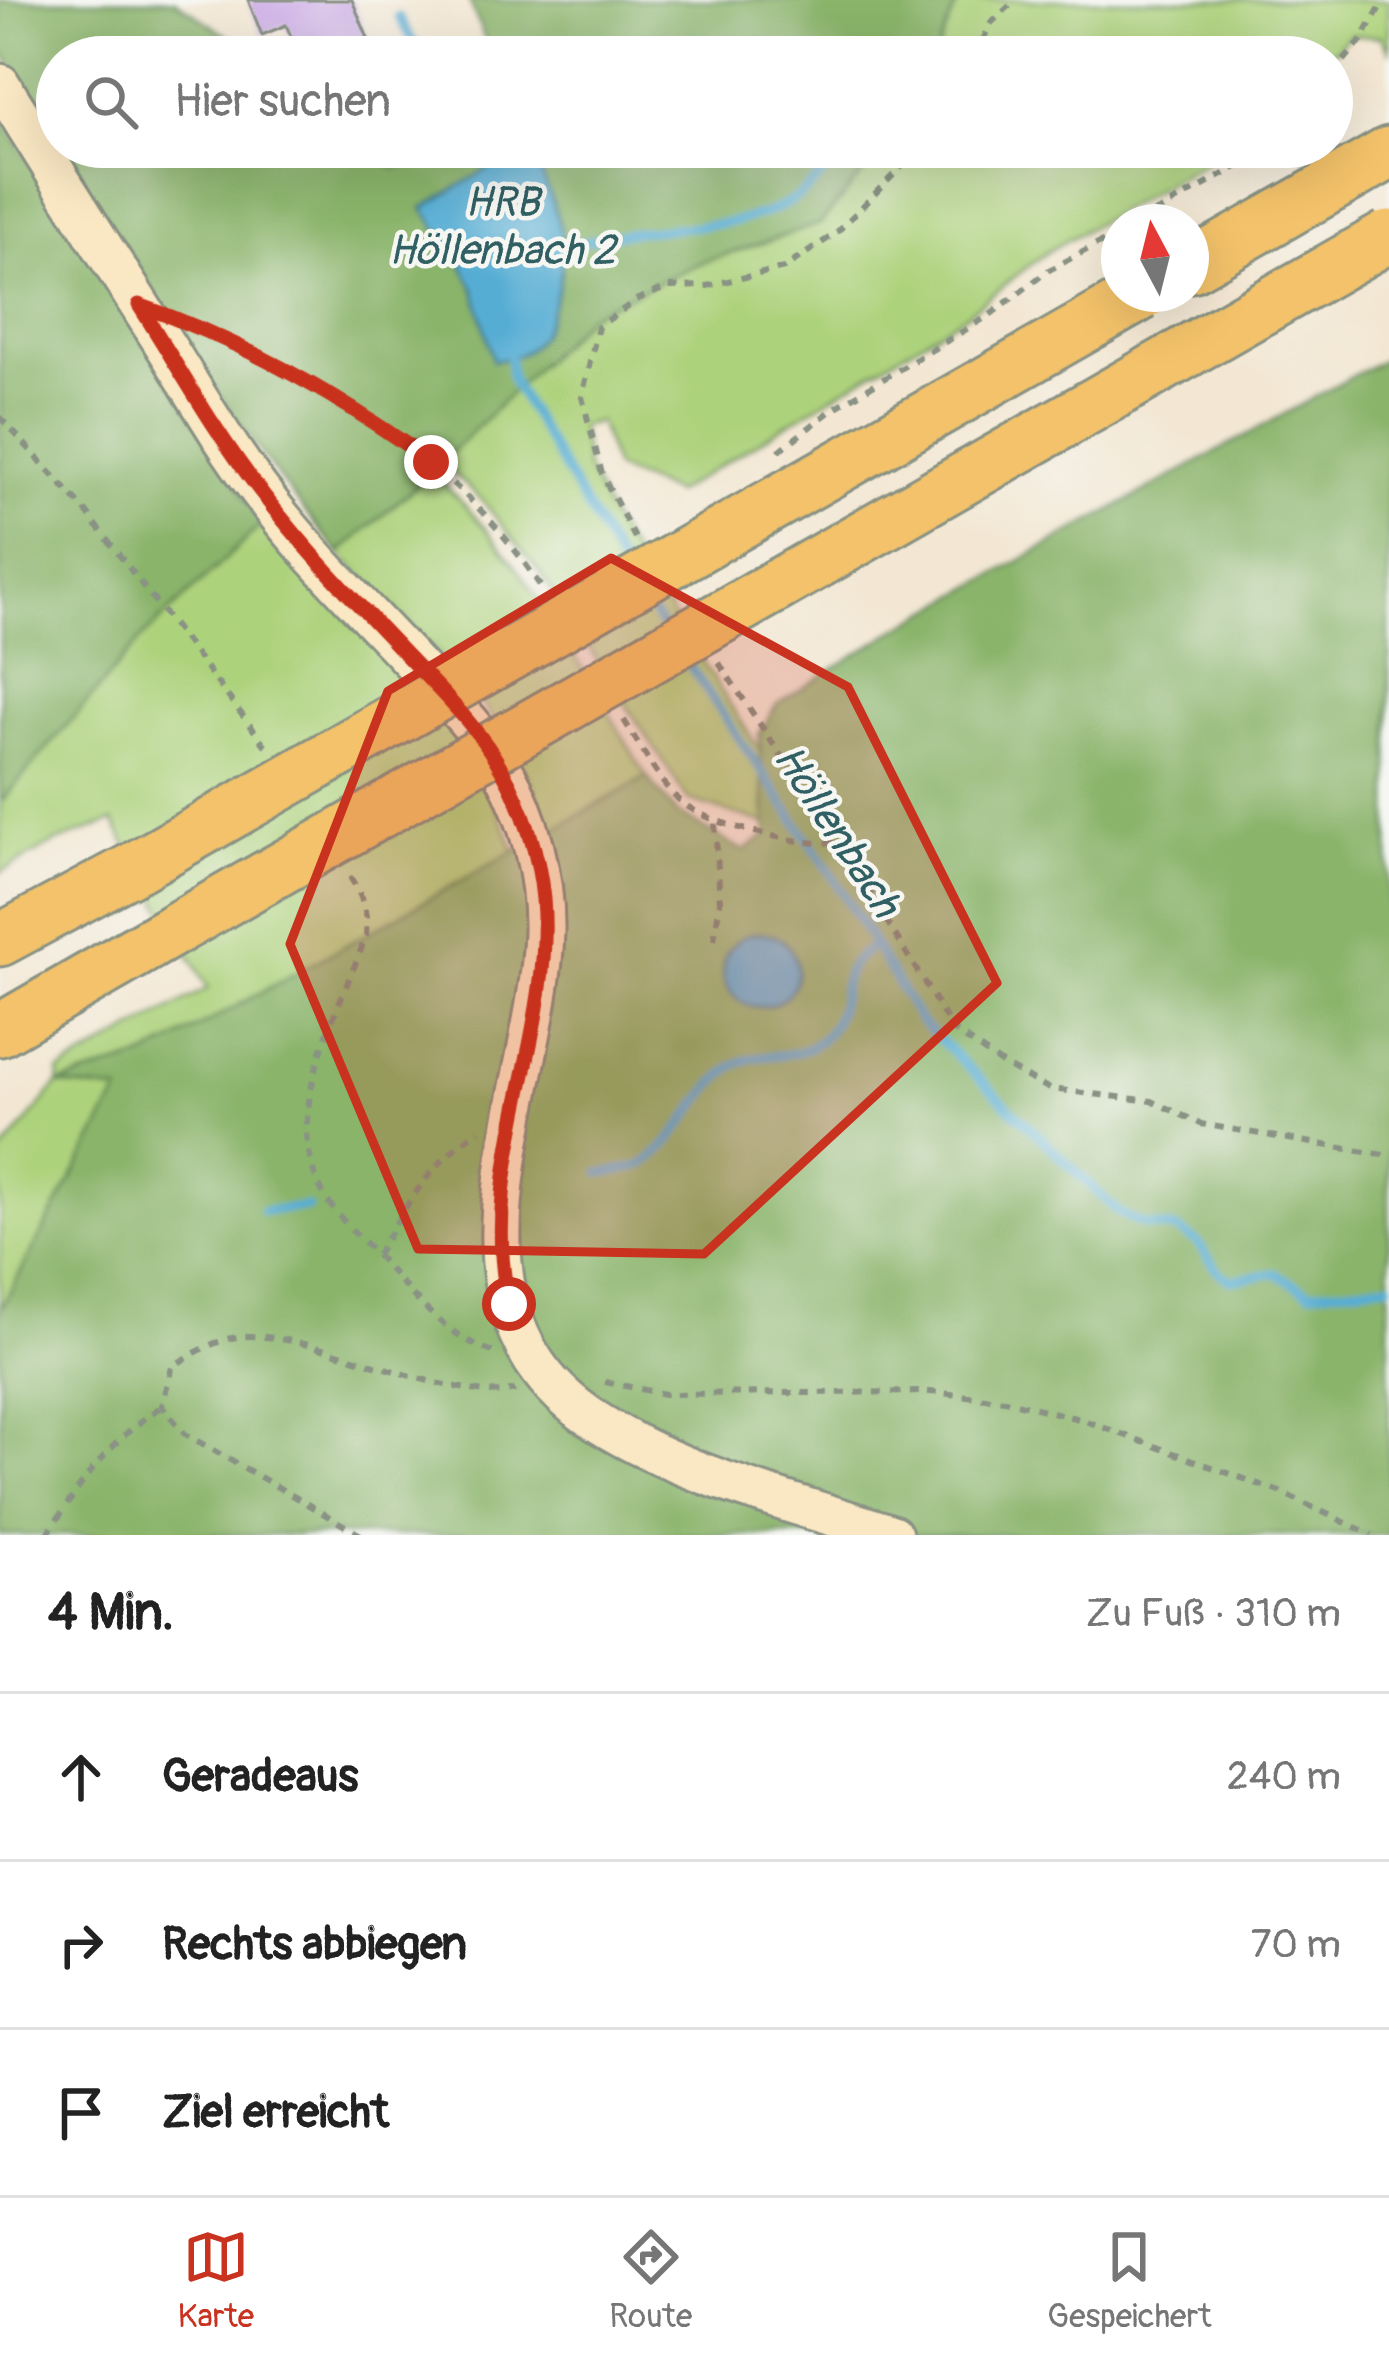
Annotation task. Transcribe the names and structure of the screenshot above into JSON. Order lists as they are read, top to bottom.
{
  "water": ["HRB Höllenbach 2", "Höllenbach"],
  "north": "top",
  "page": {
    "search": "Hier suchen",
    "heading": ["4 Min.", "Zu Fuß · 310 m"],
    "list": [
      ["Geradeaus", "240 m"],
      ["Rechts abbiegen", "70 m"],
      "Ziel erreicht"
    ],
    "nav": ["Karte", "Route", "Gespeichert"]
  }
}
